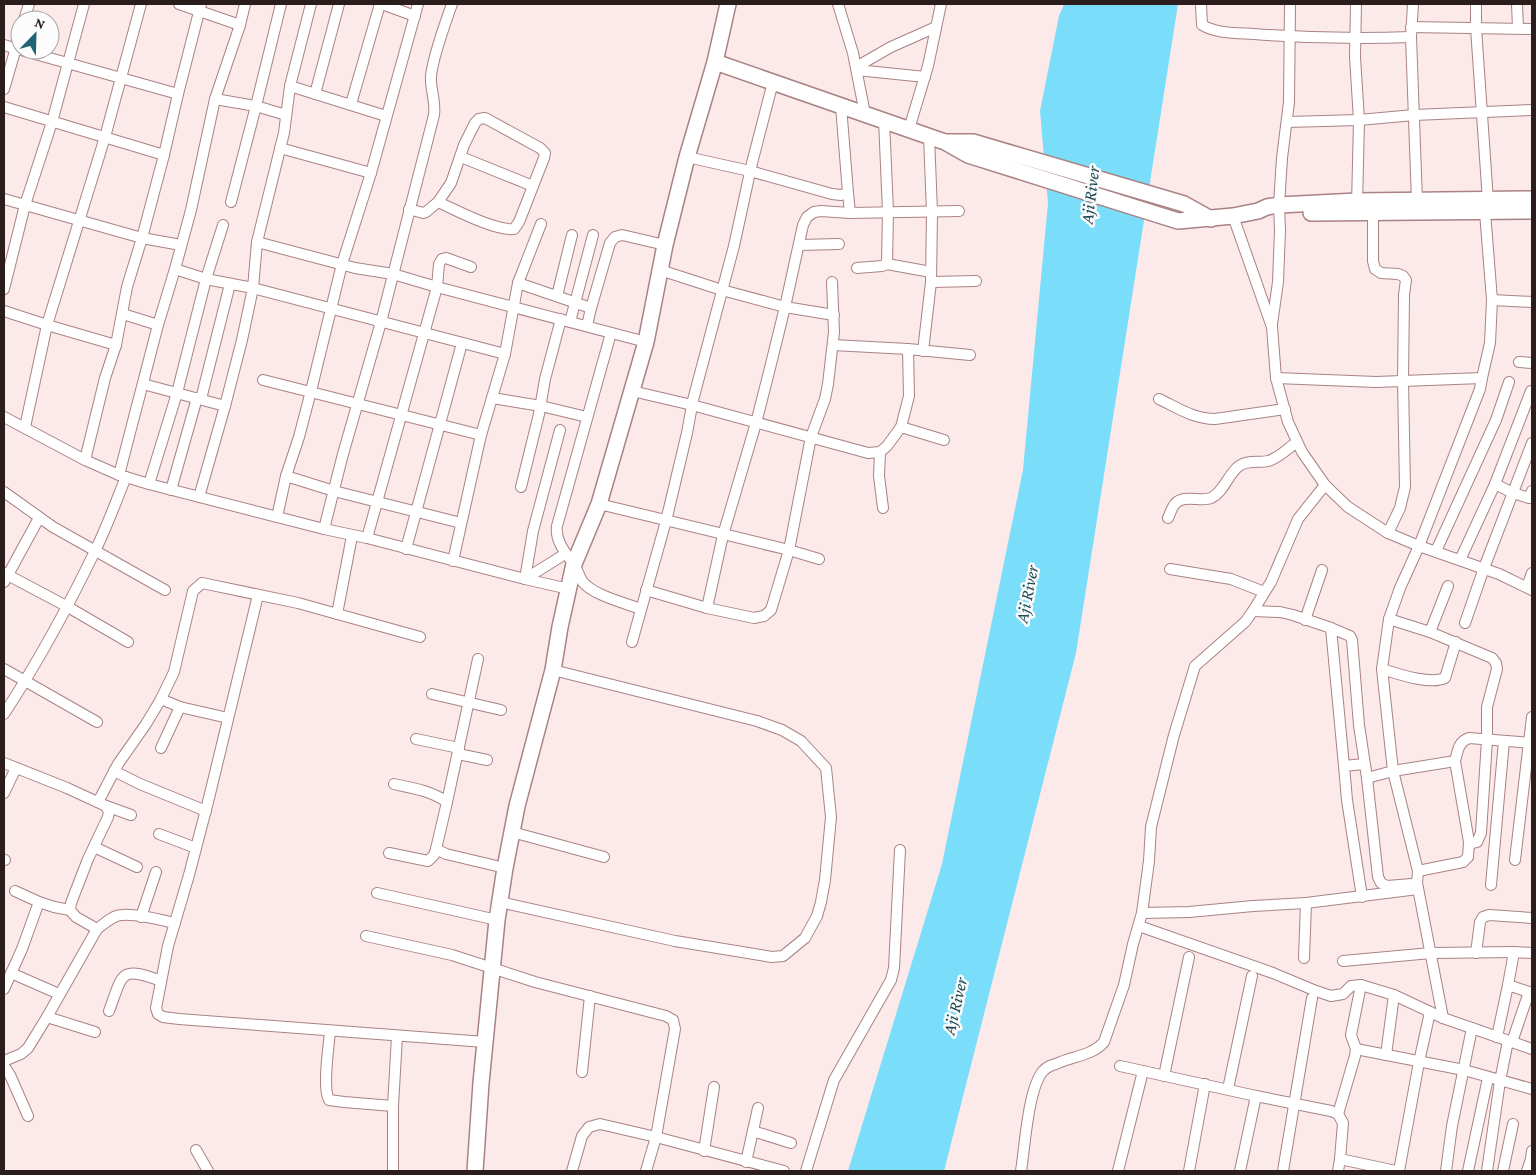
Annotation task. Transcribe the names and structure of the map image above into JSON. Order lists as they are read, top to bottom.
{
  "water": ["Aji River"],
  "north": "top right"
}
